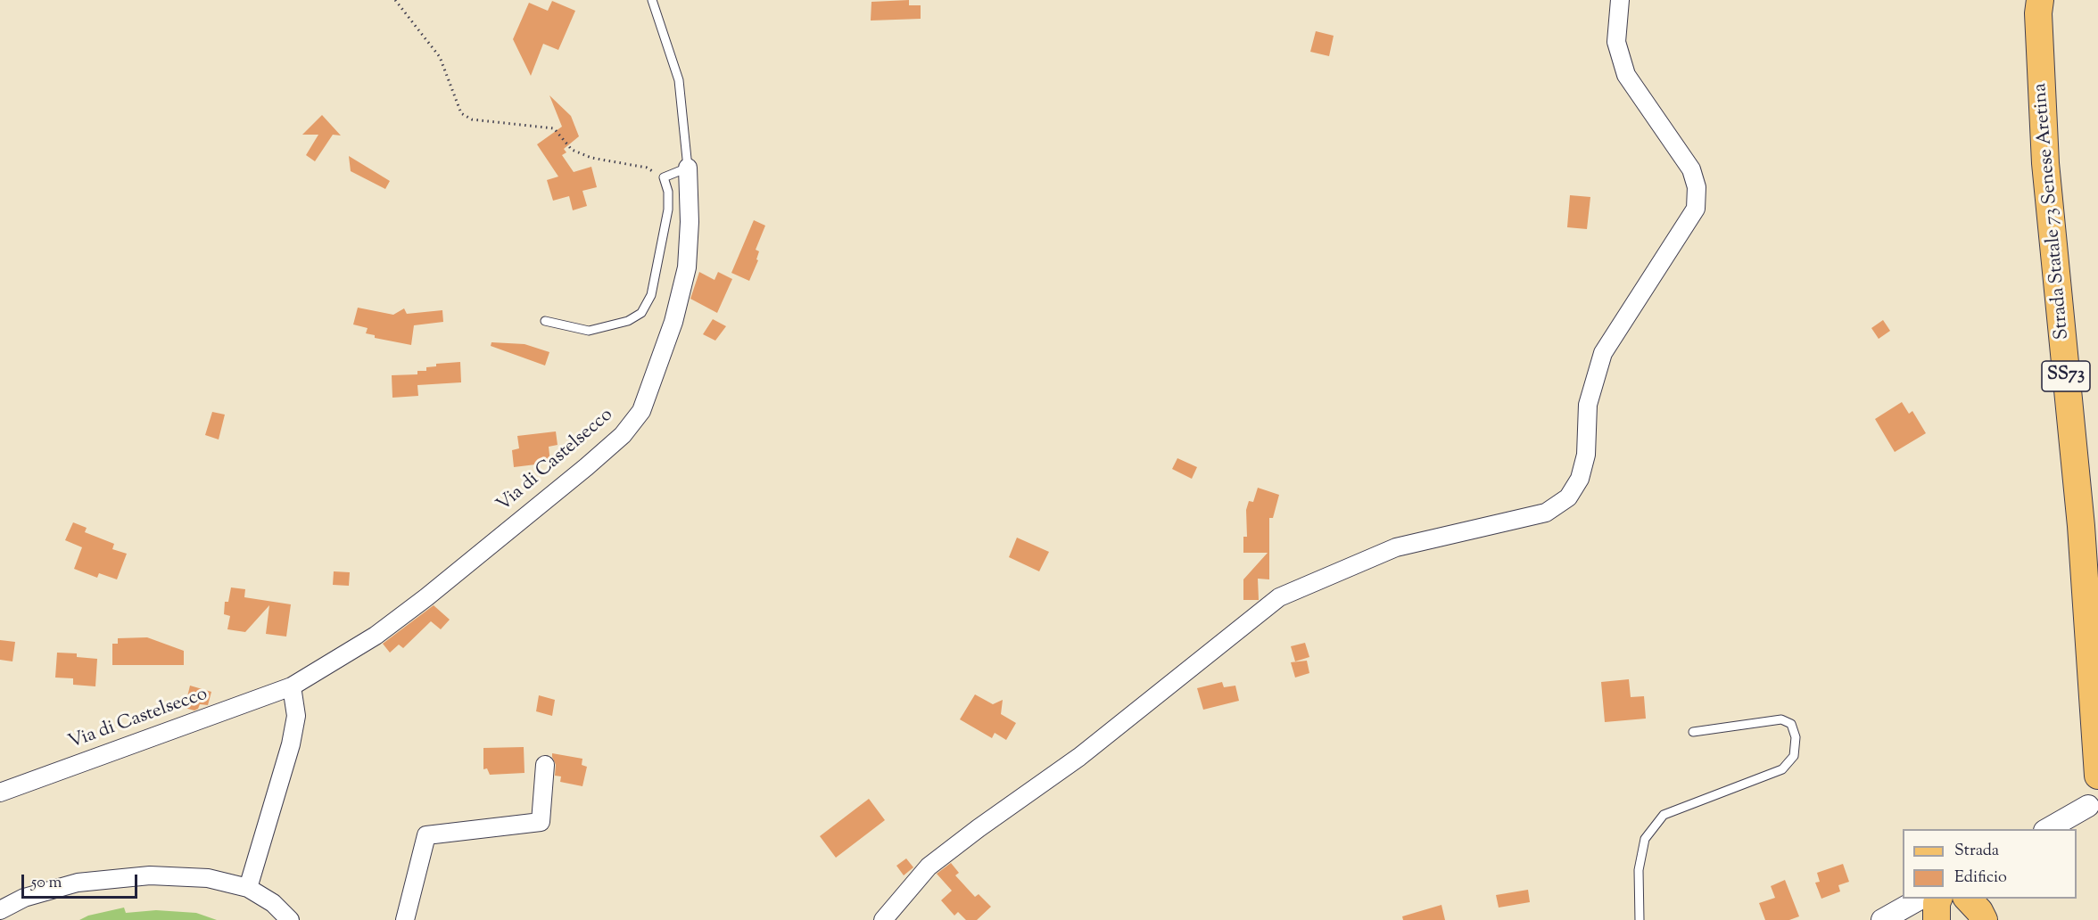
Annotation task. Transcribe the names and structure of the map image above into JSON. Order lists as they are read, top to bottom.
{
  "streets": {
    "main road": ["Strada Statale 73 Senese Aretina", "SS73"],
    "street": ["Via di Castelsecco"]
  },
  "legend": ["Strada", "Edificio"],
  "scale_bar": "50 m"
}
